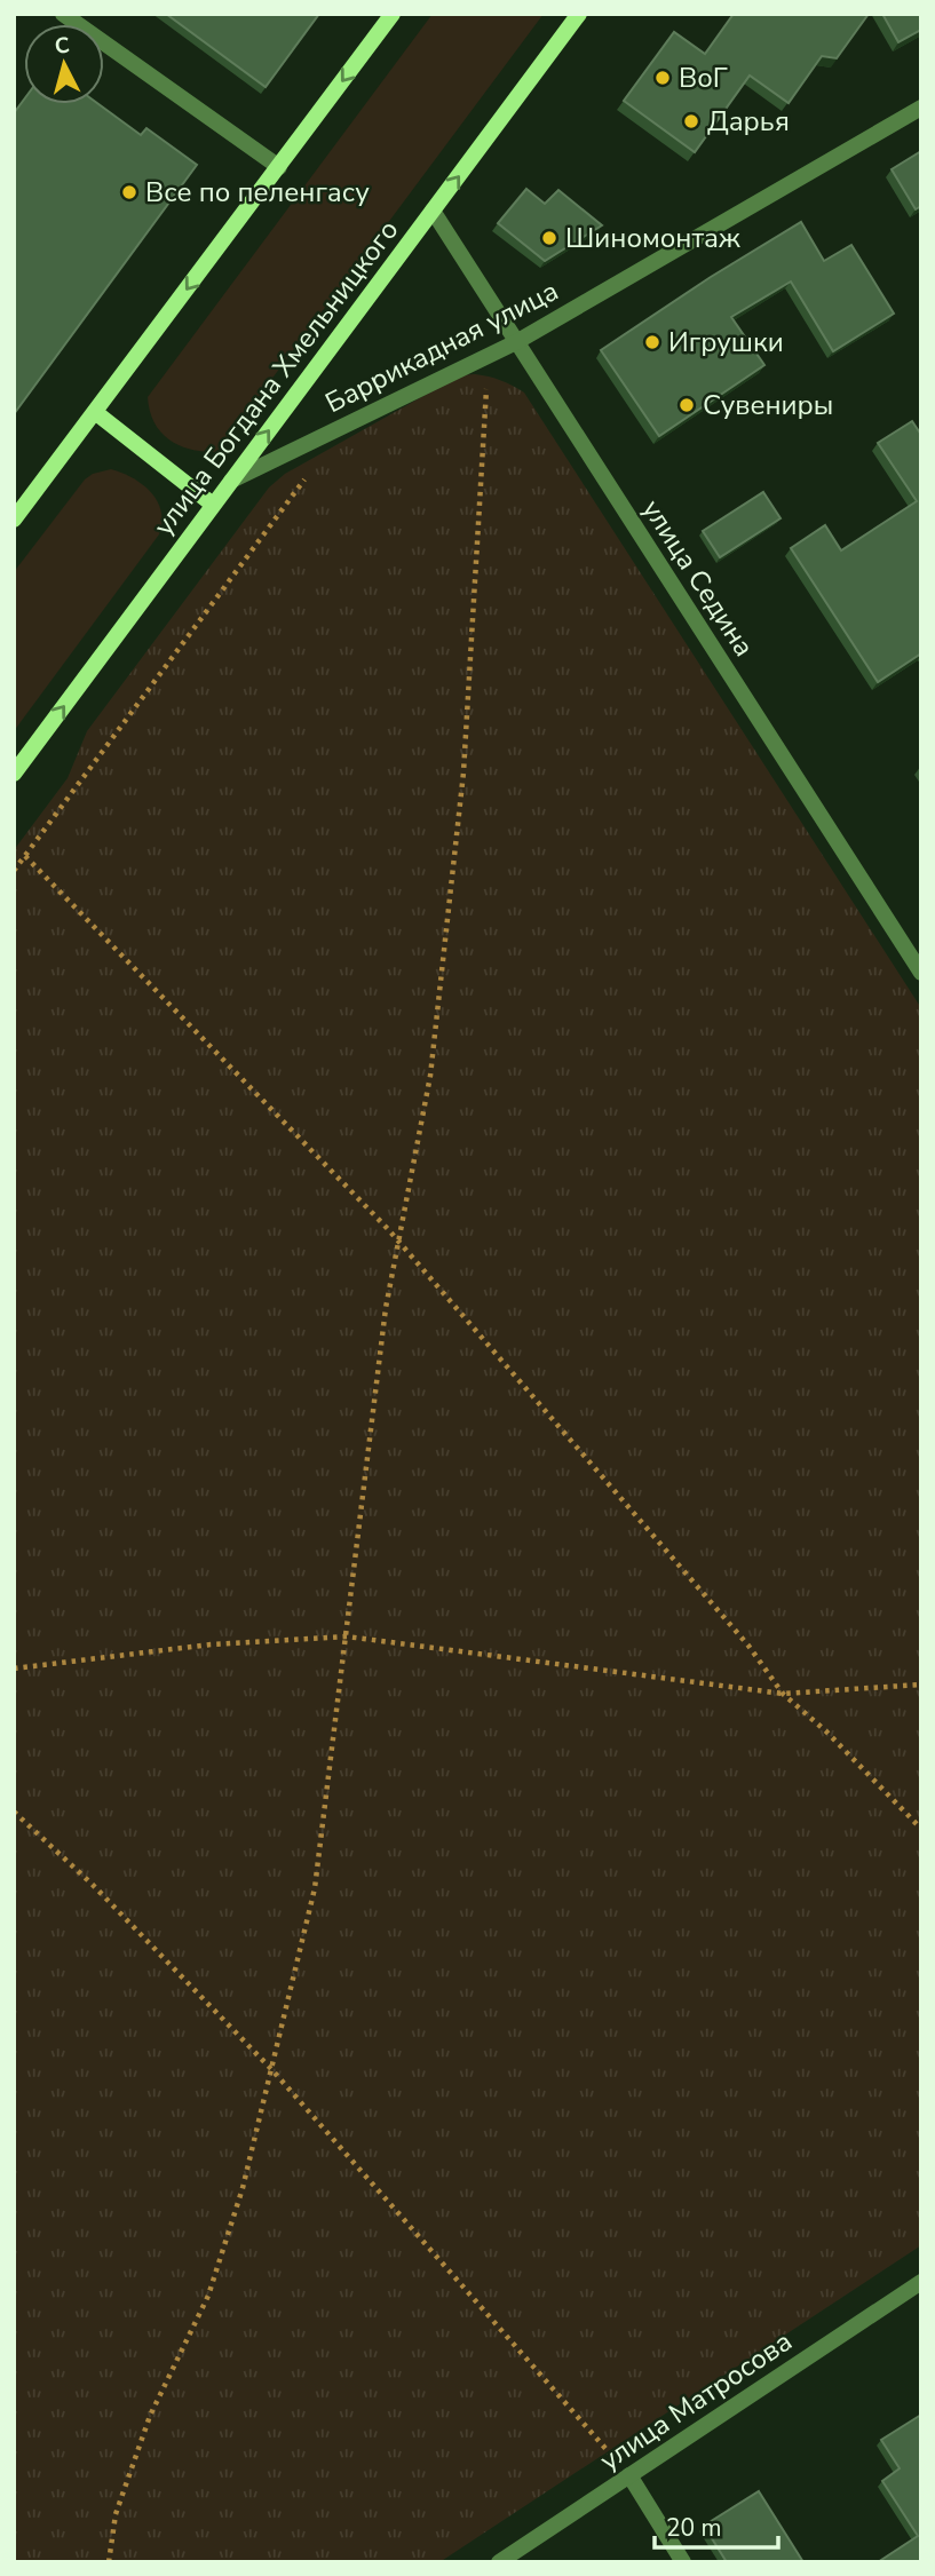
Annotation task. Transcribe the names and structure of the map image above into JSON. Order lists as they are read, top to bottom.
{
  "streets": {
    "main road": ["улица Богдана Хмельницкого"],
    "street": ["Баррикадная улица", "улица Седина", "улица Матросова"]
  },
  "crossings": [
    ["Баррикадная улица", "улица Богдана Хмельницкого"],
    ["Баррикадная улица", "улица Седина"],
    ["улица Богдана Хмельницкого", "улица Седина"]
  ],
  "one_way": ["улица Богдана Хмельницкого"],
  "places": [
    "ВоГ",
    "Дарья",
    "Все по пеленгасу",
    "Шиномонтаж",
    "Игрушки",
    "Сувениры"
  ],
  "scale_bar": "20 m",
  "north": "top"
}
